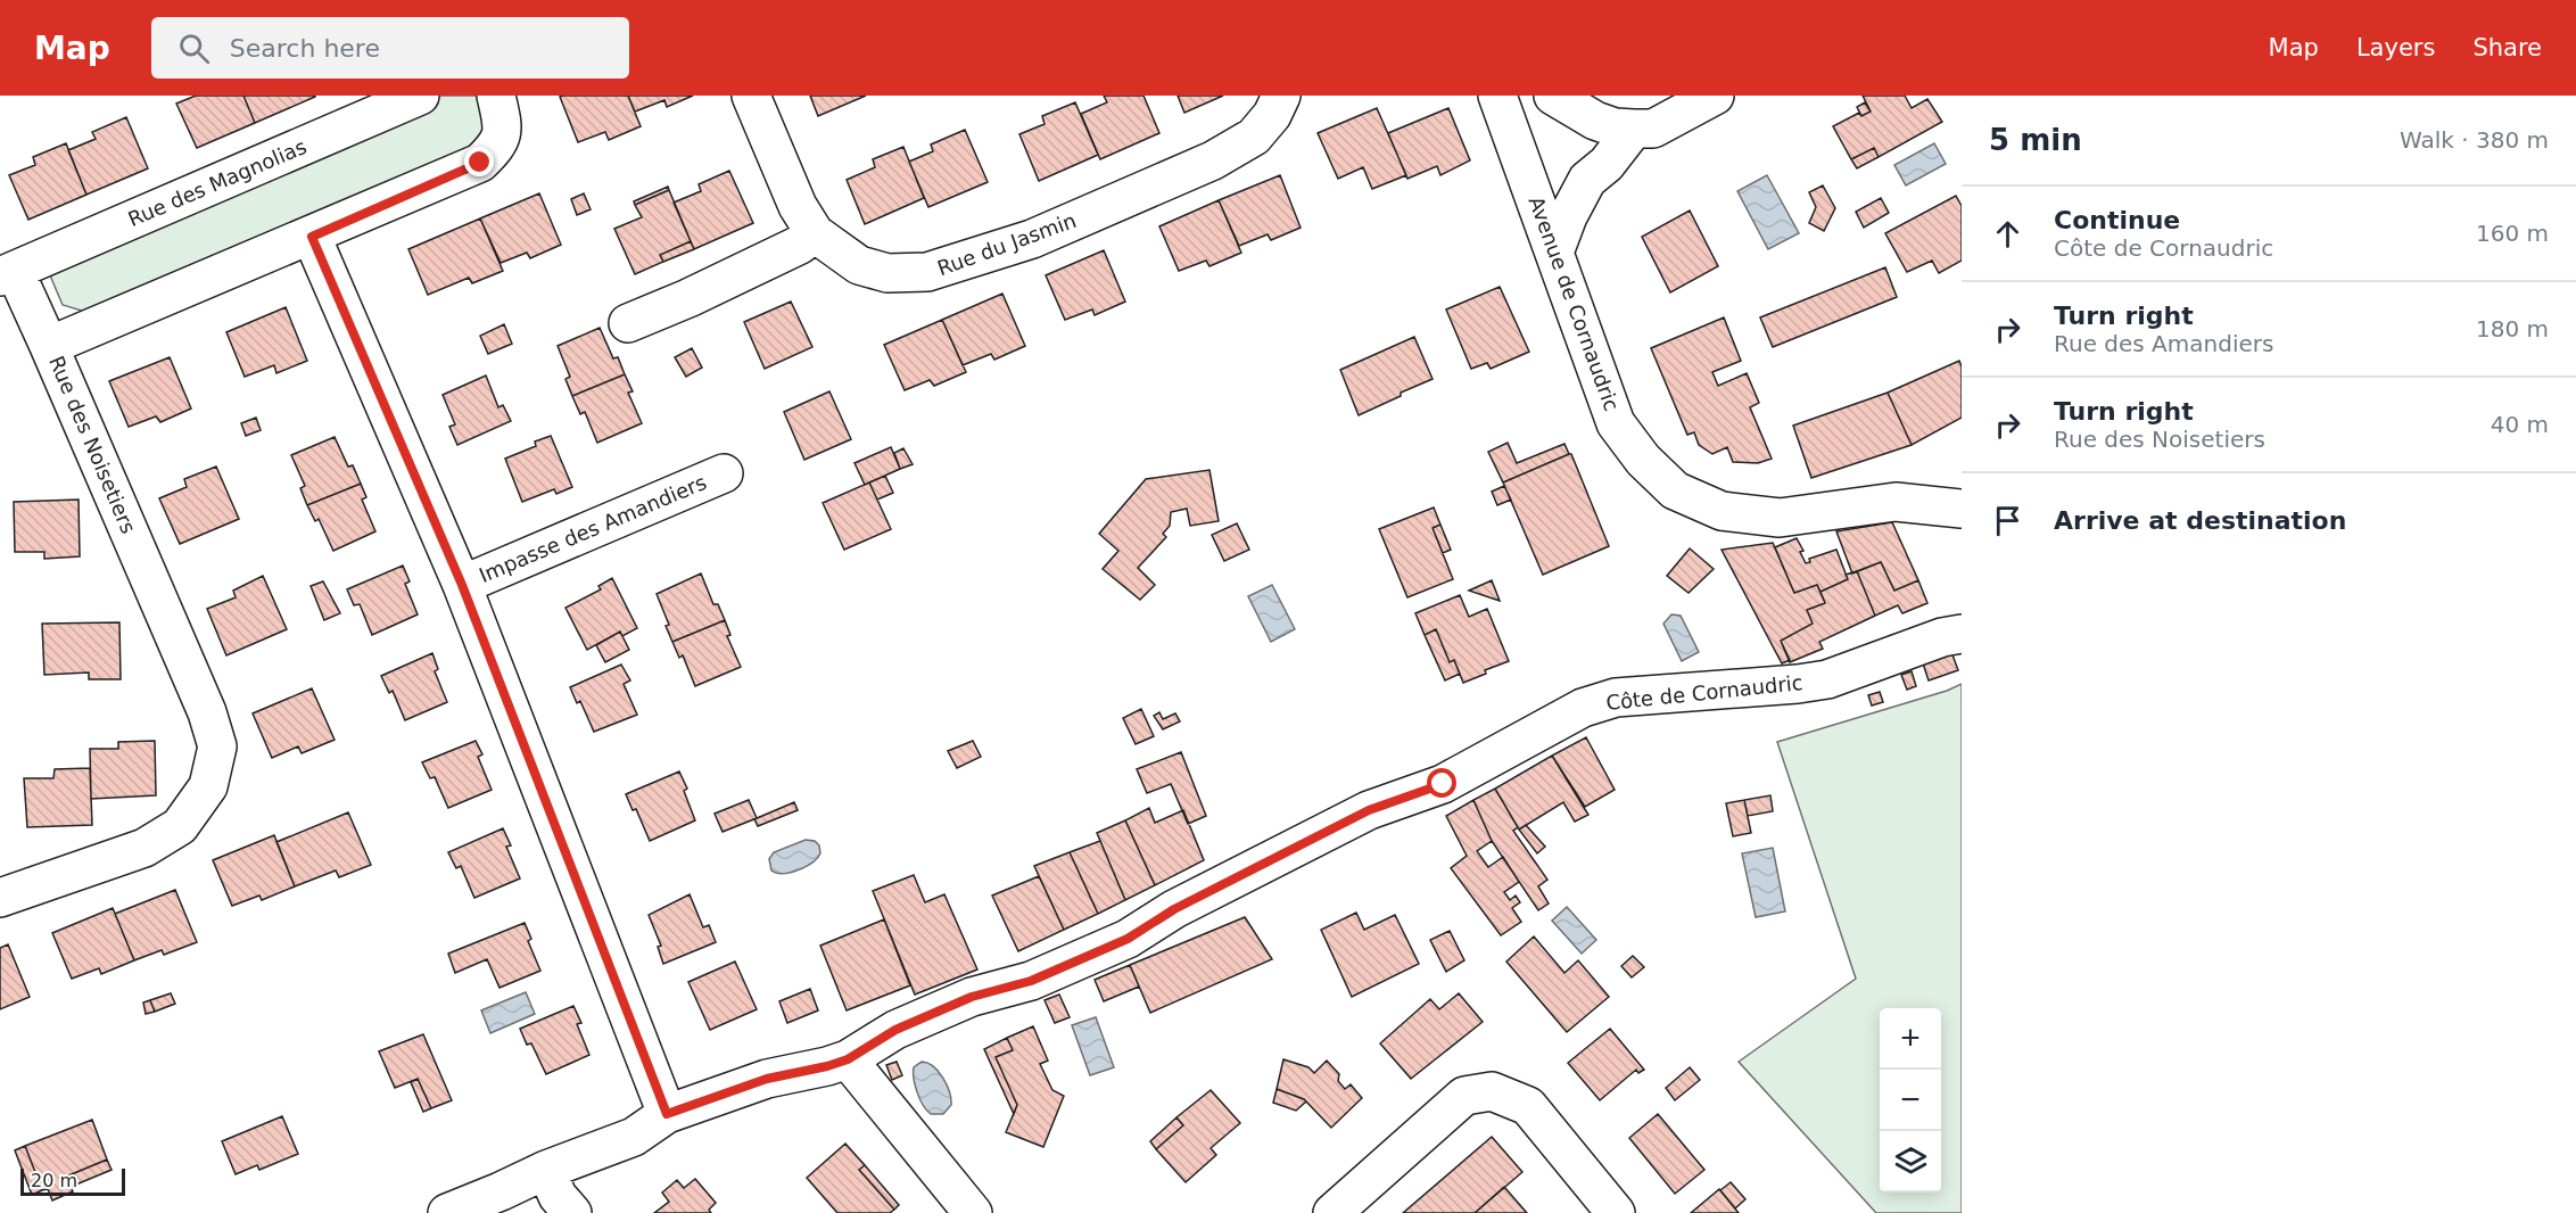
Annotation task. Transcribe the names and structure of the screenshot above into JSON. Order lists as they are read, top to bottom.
{
  "streets": {
    "street": [
      "Rue des Magnolias",
      "Rue du Jasmin",
      "Avenue de Cornaudric",
      "Rue des Noisetiers",
      "Impasse des Amandiers",
      "Côte de Cornaudric"
    ]
  },
  "crossings": [
    ["Rue des Magnolias", "Rue des Noisetiers"]
  ],
  "scale_bar": "20 m",
  "page": {
    "header": "Map",
    "search": "Search here",
    "nav": ["Map", "Layers", "Share"],
    "heading": ["5 min", "Walk · 380 m"],
    "list": [
      ["Continue", "Côte de Cornaudric", "160 m"],
      ["Turn right", "Rue des Amandiers", "180 m"],
      ["Turn right", "Rue des Noisetiers", "40 m"],
      "Arrive at destination"
    ],
    "map_buttons": ["+", "−"],
    "scale": "20 m"
  }
}
